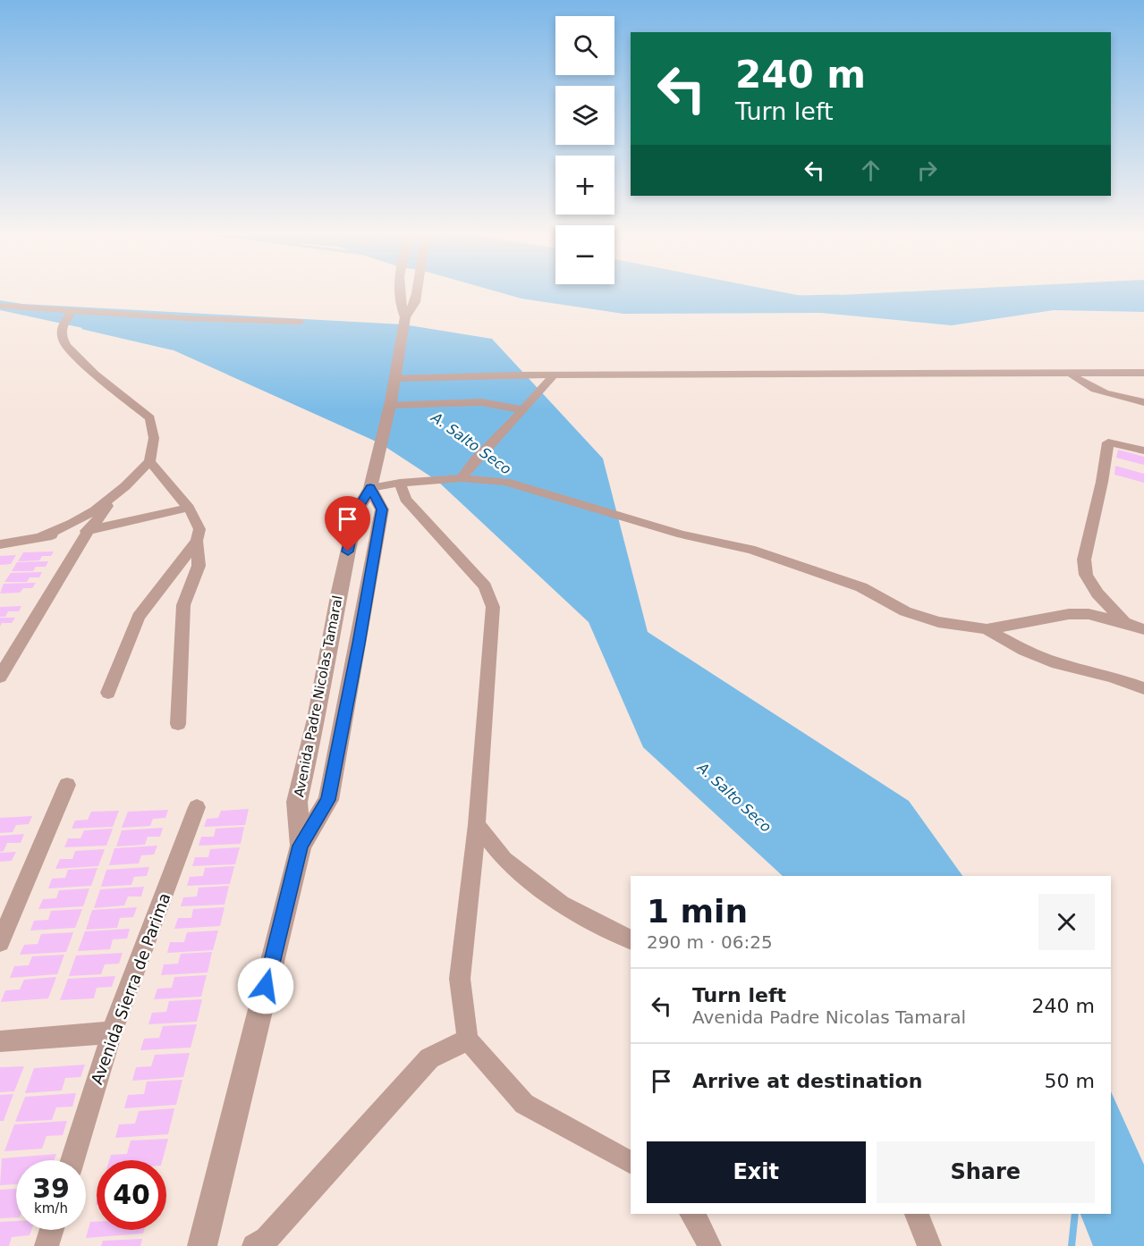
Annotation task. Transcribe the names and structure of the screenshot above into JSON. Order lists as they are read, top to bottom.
{
  "streets": {
    "street": ["Avenida Padre Nicolas Tamaral", "Avenida Sierra de Parima"]
  },
  "water": ["A. Salto Seco"],
  "page": {
    "map_buttons": ["+", "−"],
    "turn": ["240 m", "Turn left"],
    "heading": ["1 min", "290 m · 06:25"],
    "list": [
      {
        "name": "Turn left",
        "note": "Avenida Padre Nicolas Tamaral",
        "value": "240 m"
      },
      {
        "name": "Arrive at destination",
        "value": "50 m"
      }
    ],
    "buttons": ["Exit", "Share"],
    "speed": "39 km/h",
    "limit": "40"
  }
}
